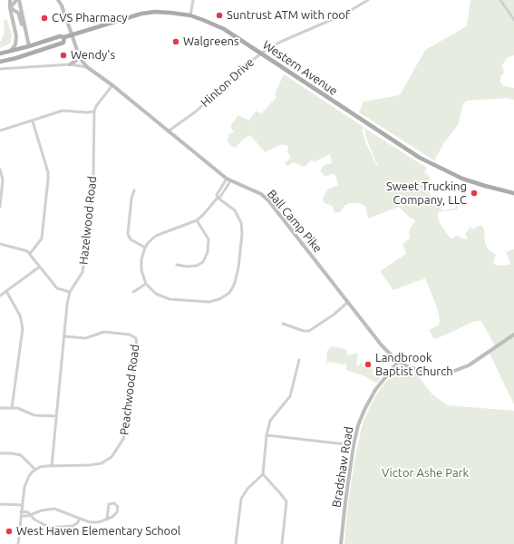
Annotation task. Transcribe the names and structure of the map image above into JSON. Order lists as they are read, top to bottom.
{
  "streets": {
    "main road": ["Western Avenue"],
    "street": [
      "Hinton Drive",
      "Hazelwood Road",
      "Ball Camp Pike",
      "Peachwood Road",
      "Bradshaw Road"
    ]
  },
  "crossings": [
    ["Western Avenue", "Hinton Drive"],
    ["Hinton Drive", "Ball Camp Pike"],
    ["Hazelwood Road", "Peachwood Road"],
    ["Ball Camp Pike", "Bradshaw Road"]
  ],
  "parks": ["Victor Ashe Park"],
  "places": [
    "Suntrust ATM with roof",
    "CVS Pharmacy",
    "Walgreens",
    "Wendy's",
    "Sweet Trucking Company, LLC",
    "Landbrook Baptist Church",
    "West Haven Elementary School"
  ]
}
